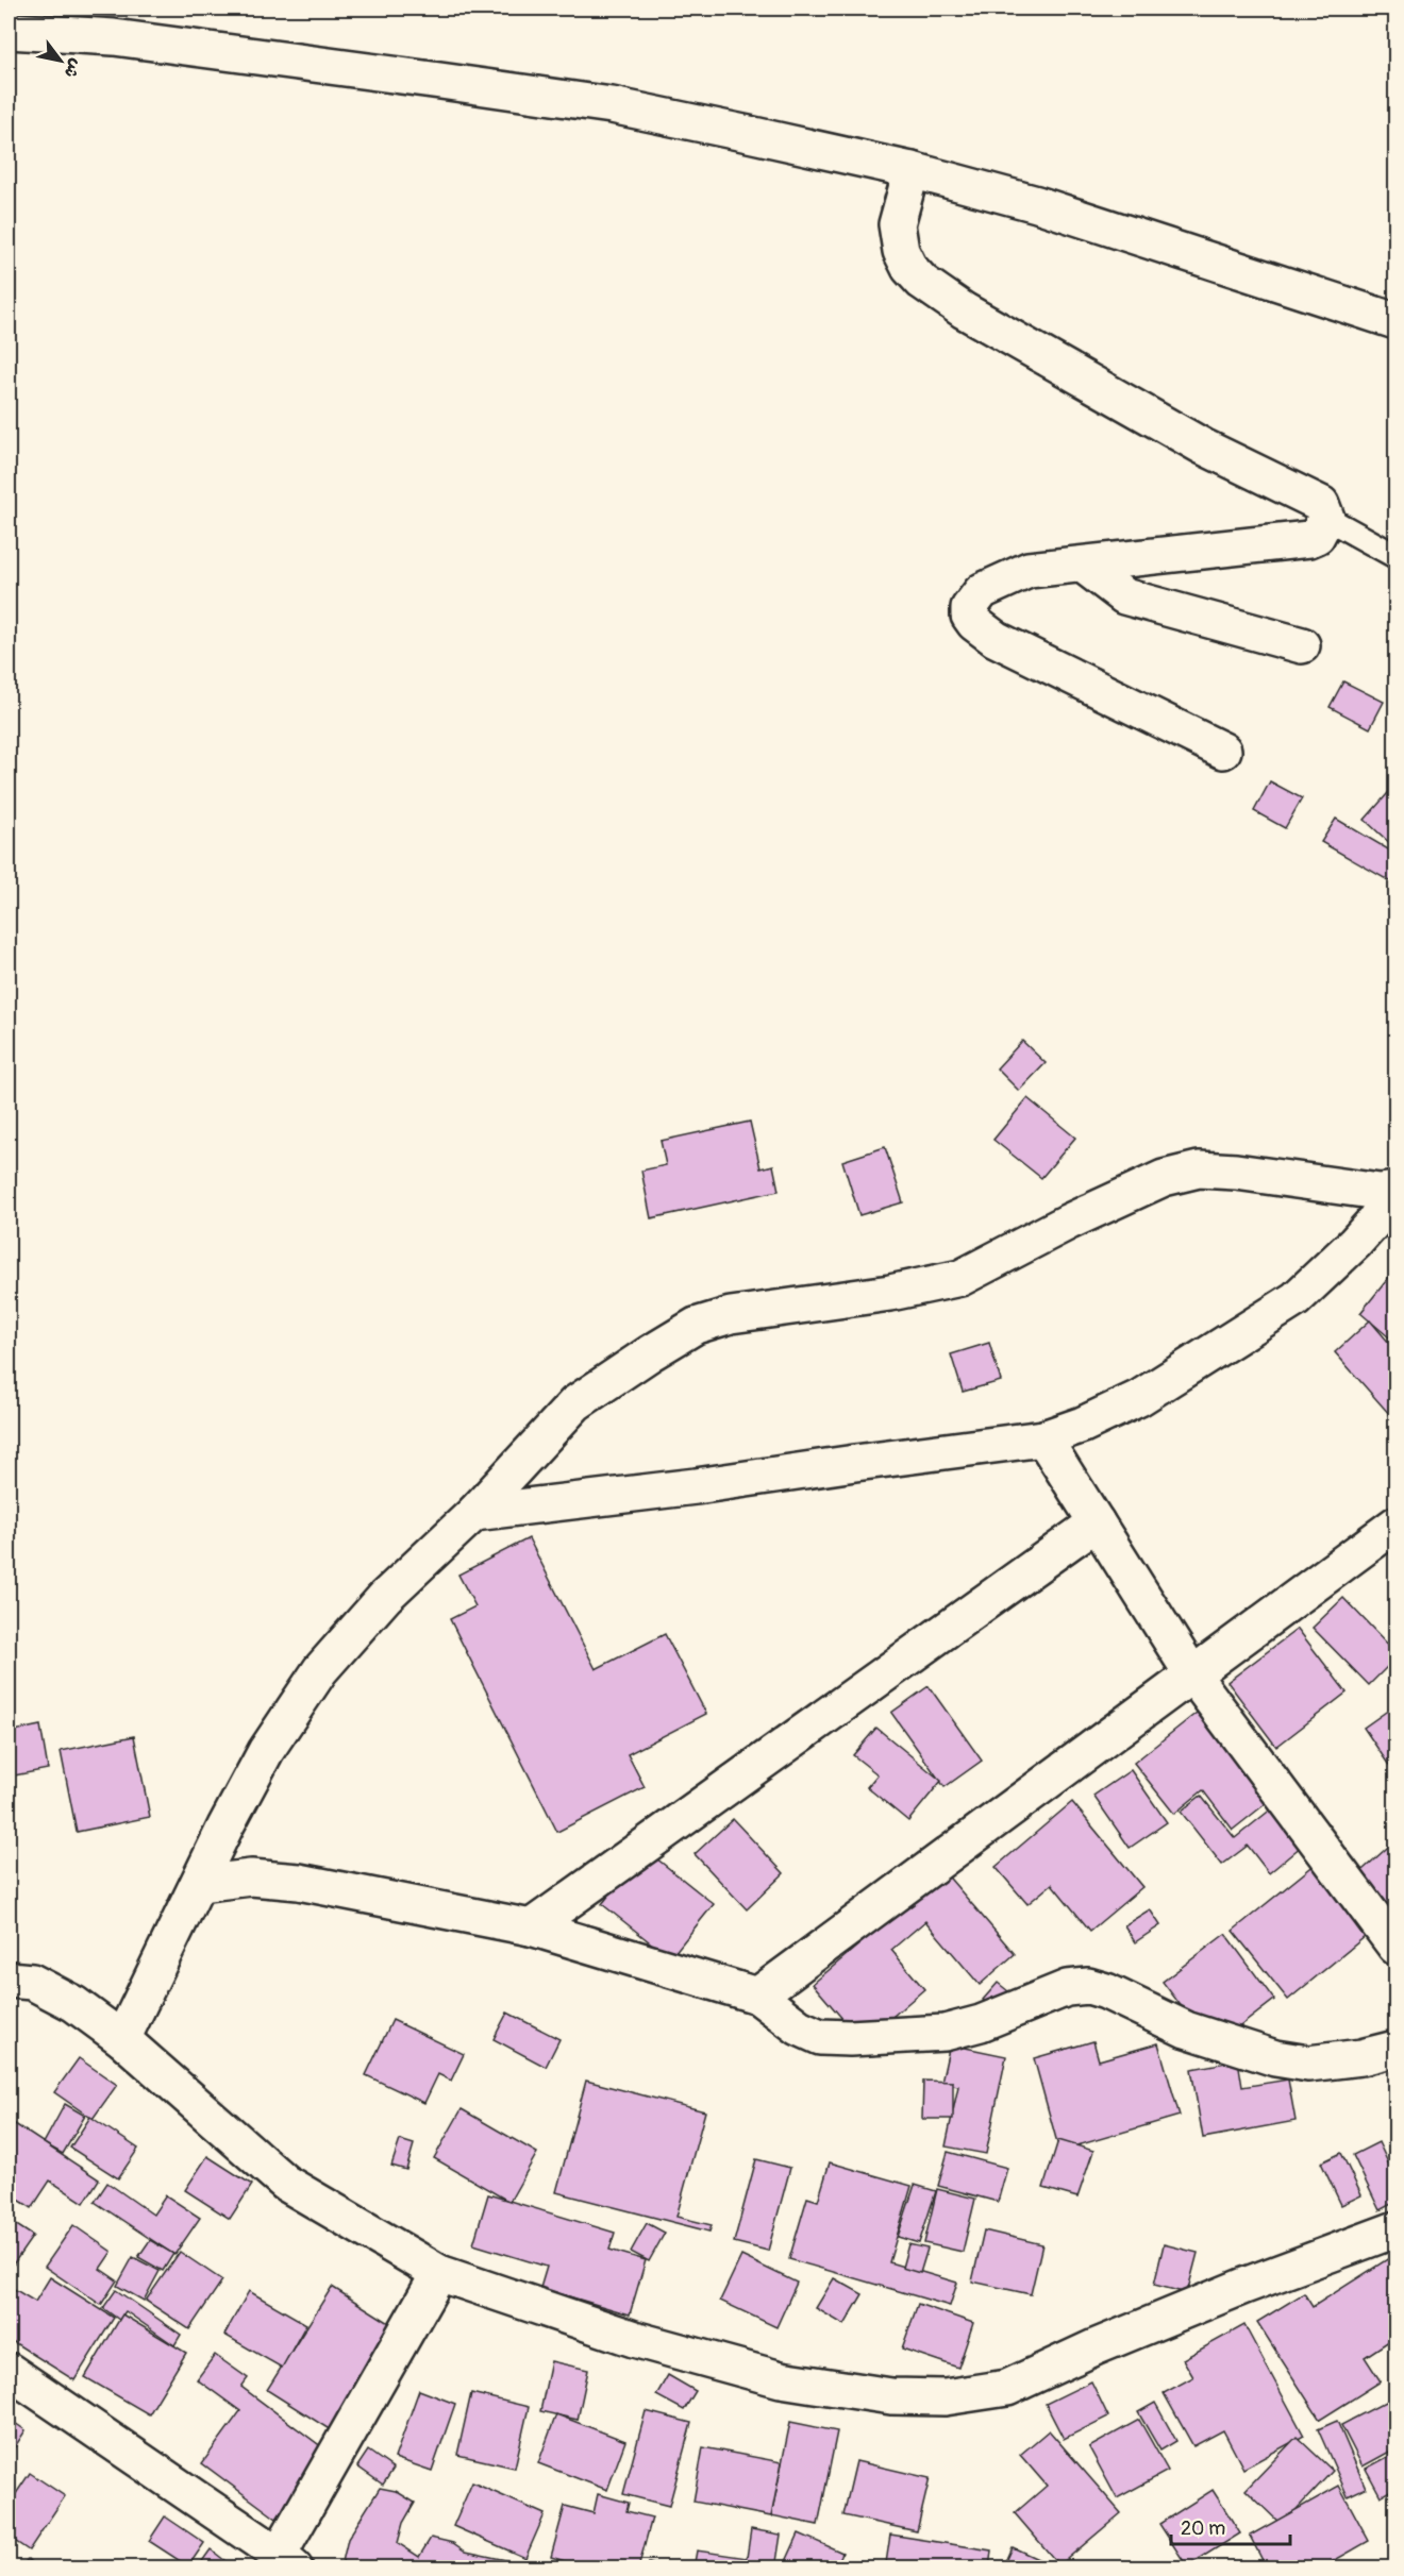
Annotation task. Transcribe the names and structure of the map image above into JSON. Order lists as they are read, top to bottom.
{
  "scale_bar": "20 m",
  "north": "bottom right"
}
